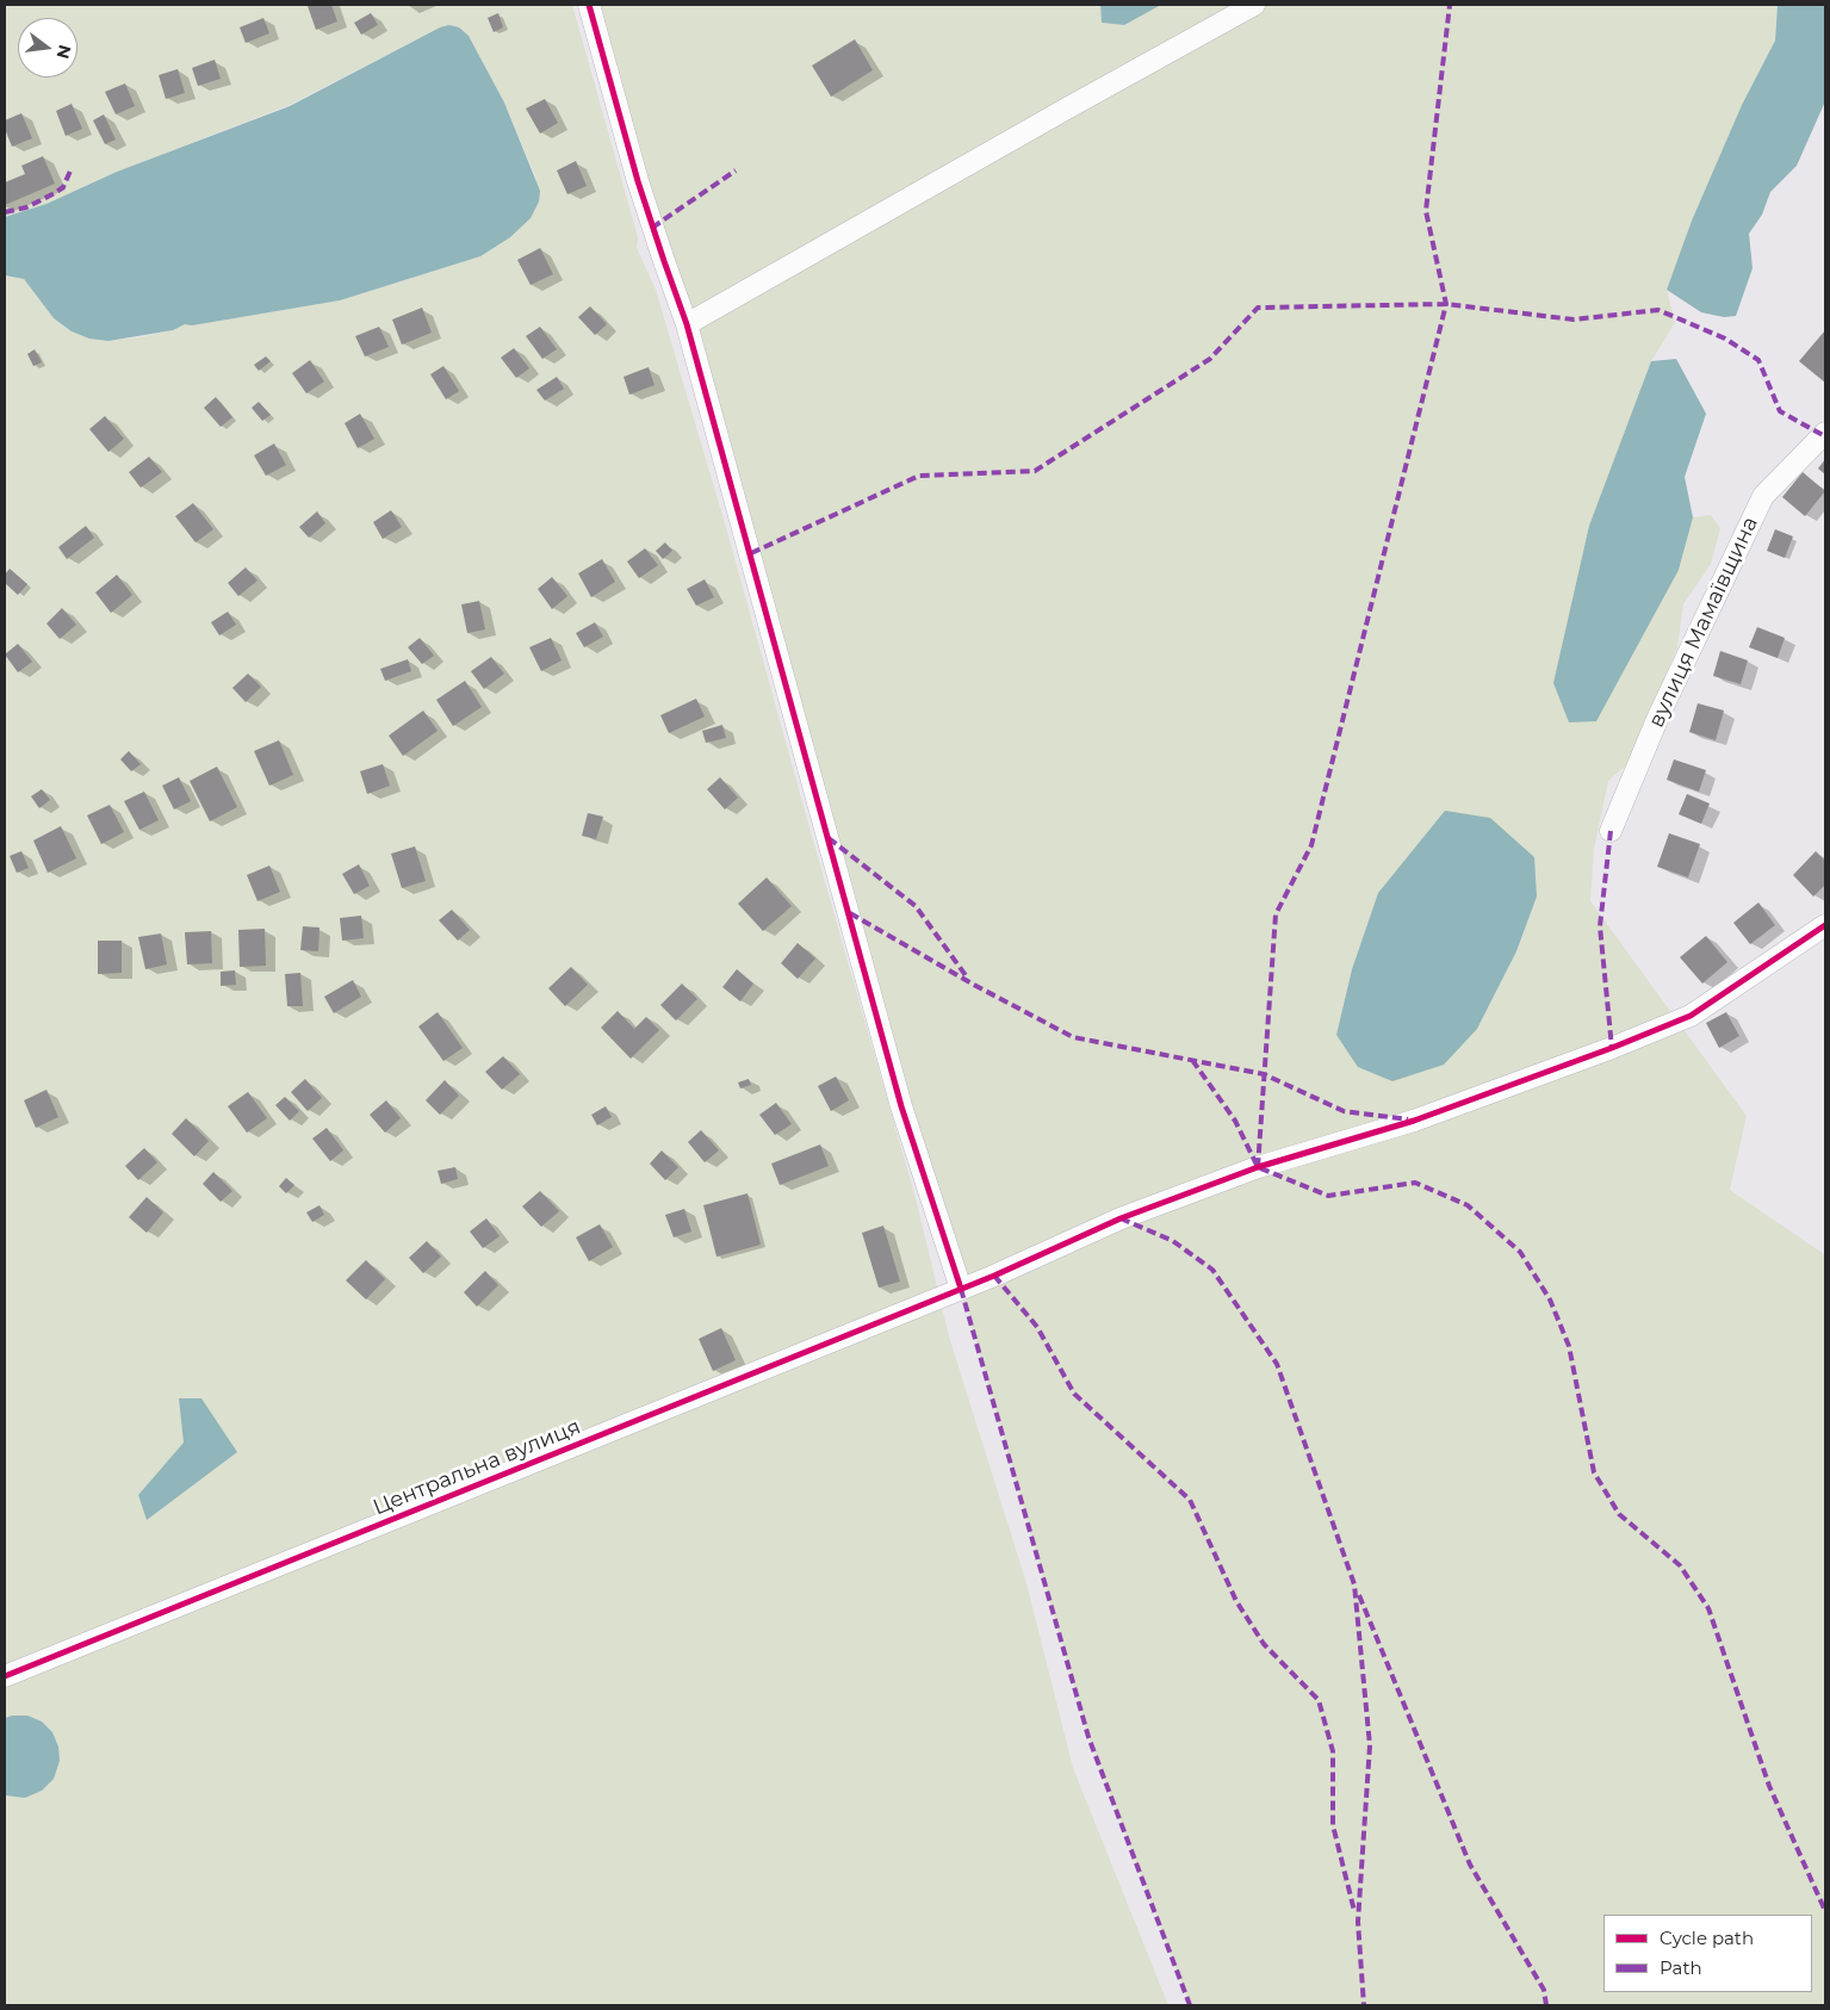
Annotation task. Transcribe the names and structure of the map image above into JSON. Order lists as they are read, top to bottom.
{
  "streets": {
    "street": ["вулиця Мамаївщина", "Центральна вулиця"]
  },
  "legend": ["Cycle path", "Path"],
  "north": "right"
}
